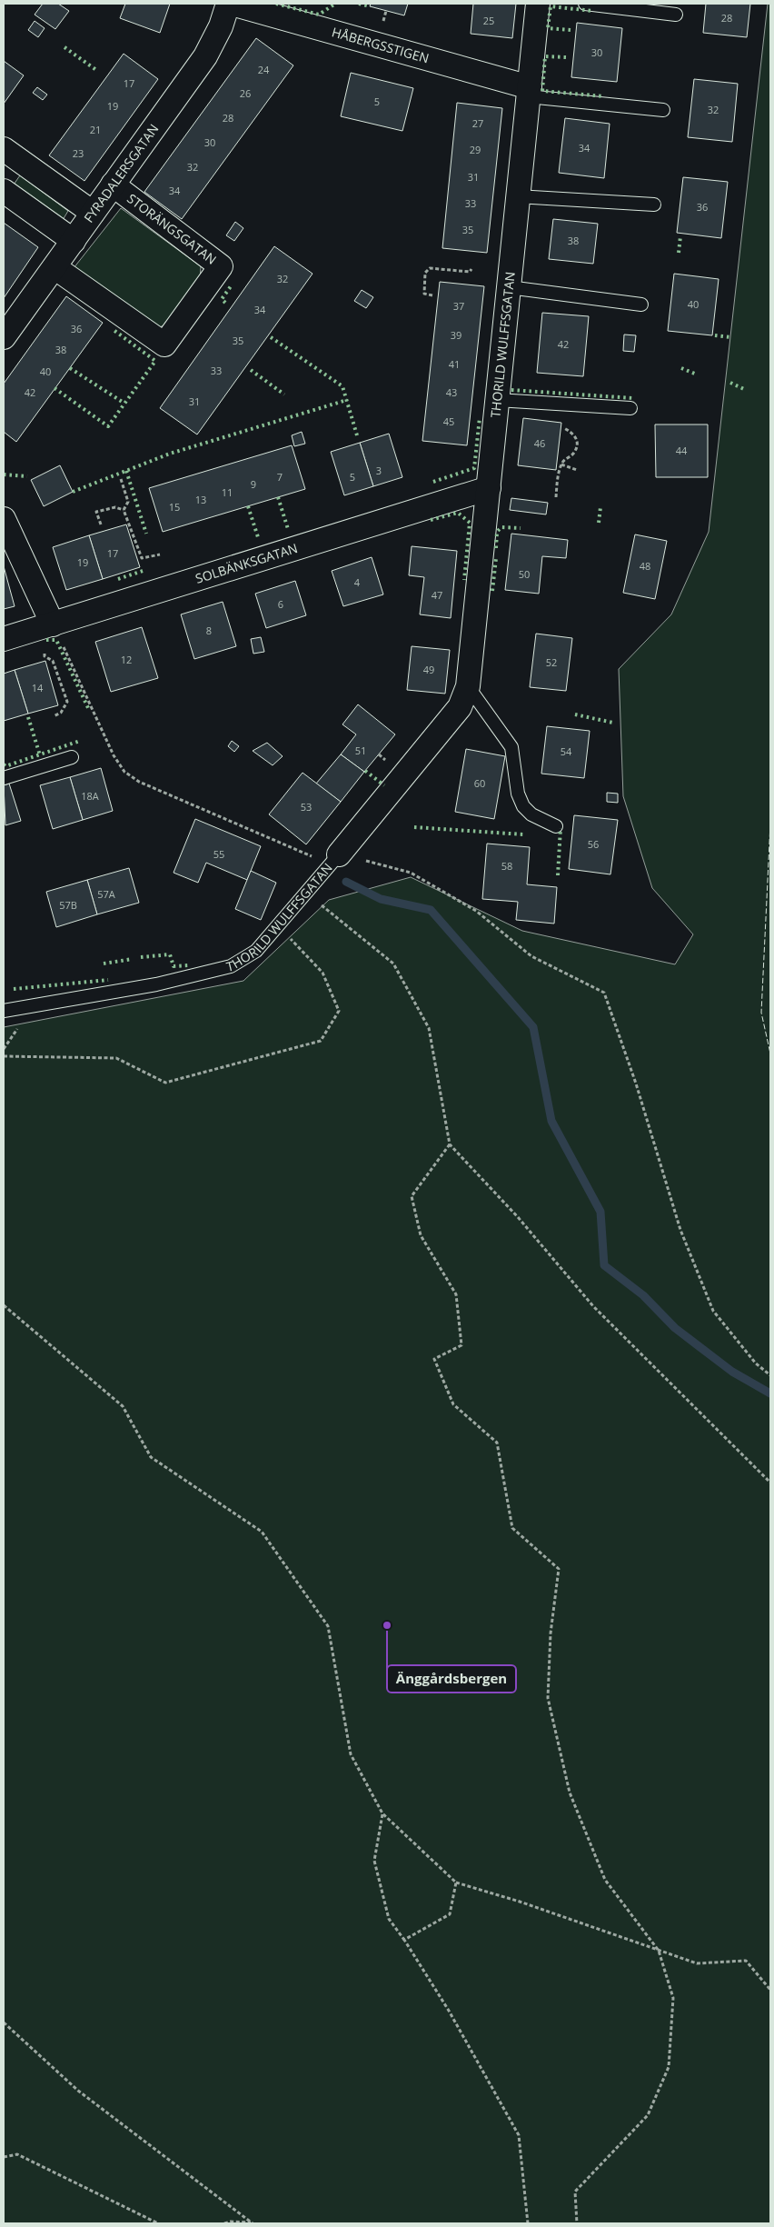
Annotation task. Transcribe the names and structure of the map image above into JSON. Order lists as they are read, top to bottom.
{
  "streets": {
    "street": [
      "HÅBERGSSTIGEN",
      "FYRADALERSGATAN",
      "STORÄNGSGATAN",
      "THORILD WULFFSGATAN",
      "SOLBÄNKSGATAN"
    ]
  },
  "crossings": [
    ["HÅBERGSSTIGEN", "THORILD WULFFSGATAN"],
    ["FYRADALERSGATAN", "STORÄNGSGATAN"],
    ["THORILD WULFFSGATAN", "SOLBÄNKSGATAN"]
  ],
  "places": ["Änggårdsbergen"],
  "house_numbers": [
    "28",
    "25",
    "30",
    "24",
    "17",
    "26",
    "5",
    "19",
    "32",
    "28",
    "27",
    "21",
    "30",
    "34",
    "29",
    "23",
    "32",
    "31",
    "34",
    "33",
    "36",
    "35",
    "38",
    "32",
    "40",
    "37",
    "34",
    "36",
    "39",
    "35",
    "42",
    "38",
    "41",
    "33",
    "40",
    "42",
    "43",
    "31",
    "45",
    "46",
    "44",
    "3",
    "7",
    "5",
    "9",
    "11",
    "13",
    "15",
    "17",
    "19",
    "48",
    "50",
    "4",
    "47",
    "6",
    "8",
    "12",
    "52",
    "49",
    "14",
    "51",
    "54",
    "60",
    "18A",
    "53",
    "56",
    "55",
    "58",
    "57A",
    "57B"
  ]
}
